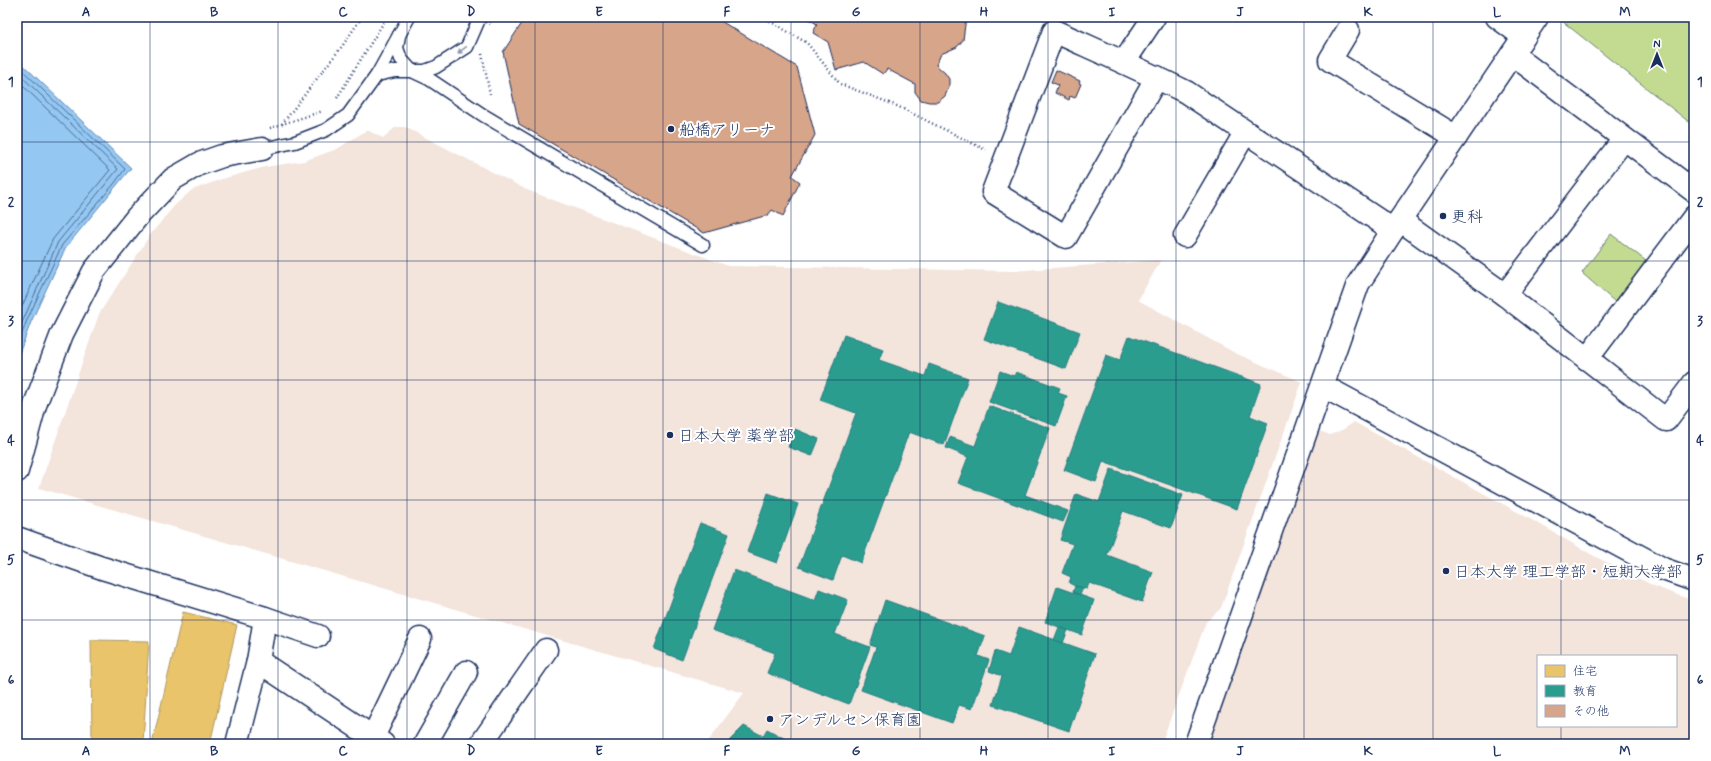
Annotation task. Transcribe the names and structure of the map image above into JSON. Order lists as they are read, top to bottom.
{
  "places": [
    "船橋アリーナ",
    "更科",
    "日本大学 薬学部",
    "日本大学 理工学部・短期大学部",
    "アンデルセン保育園"
  ],
  "legend": ["住宅", "教育", "その他"],
  "north": "top",
  "grid": {
    "columns": [
      "A",
      "B",
      "C",
      "D",
      "E",
      "F",
      "G",
      "H",
      "I",
      "J",
      "K",
      "L",
      "M"
    ],
    "rows": [
      "1",
      "2",
      "3",
      "4",
      "5",
      "6"
    ]
  }
}
